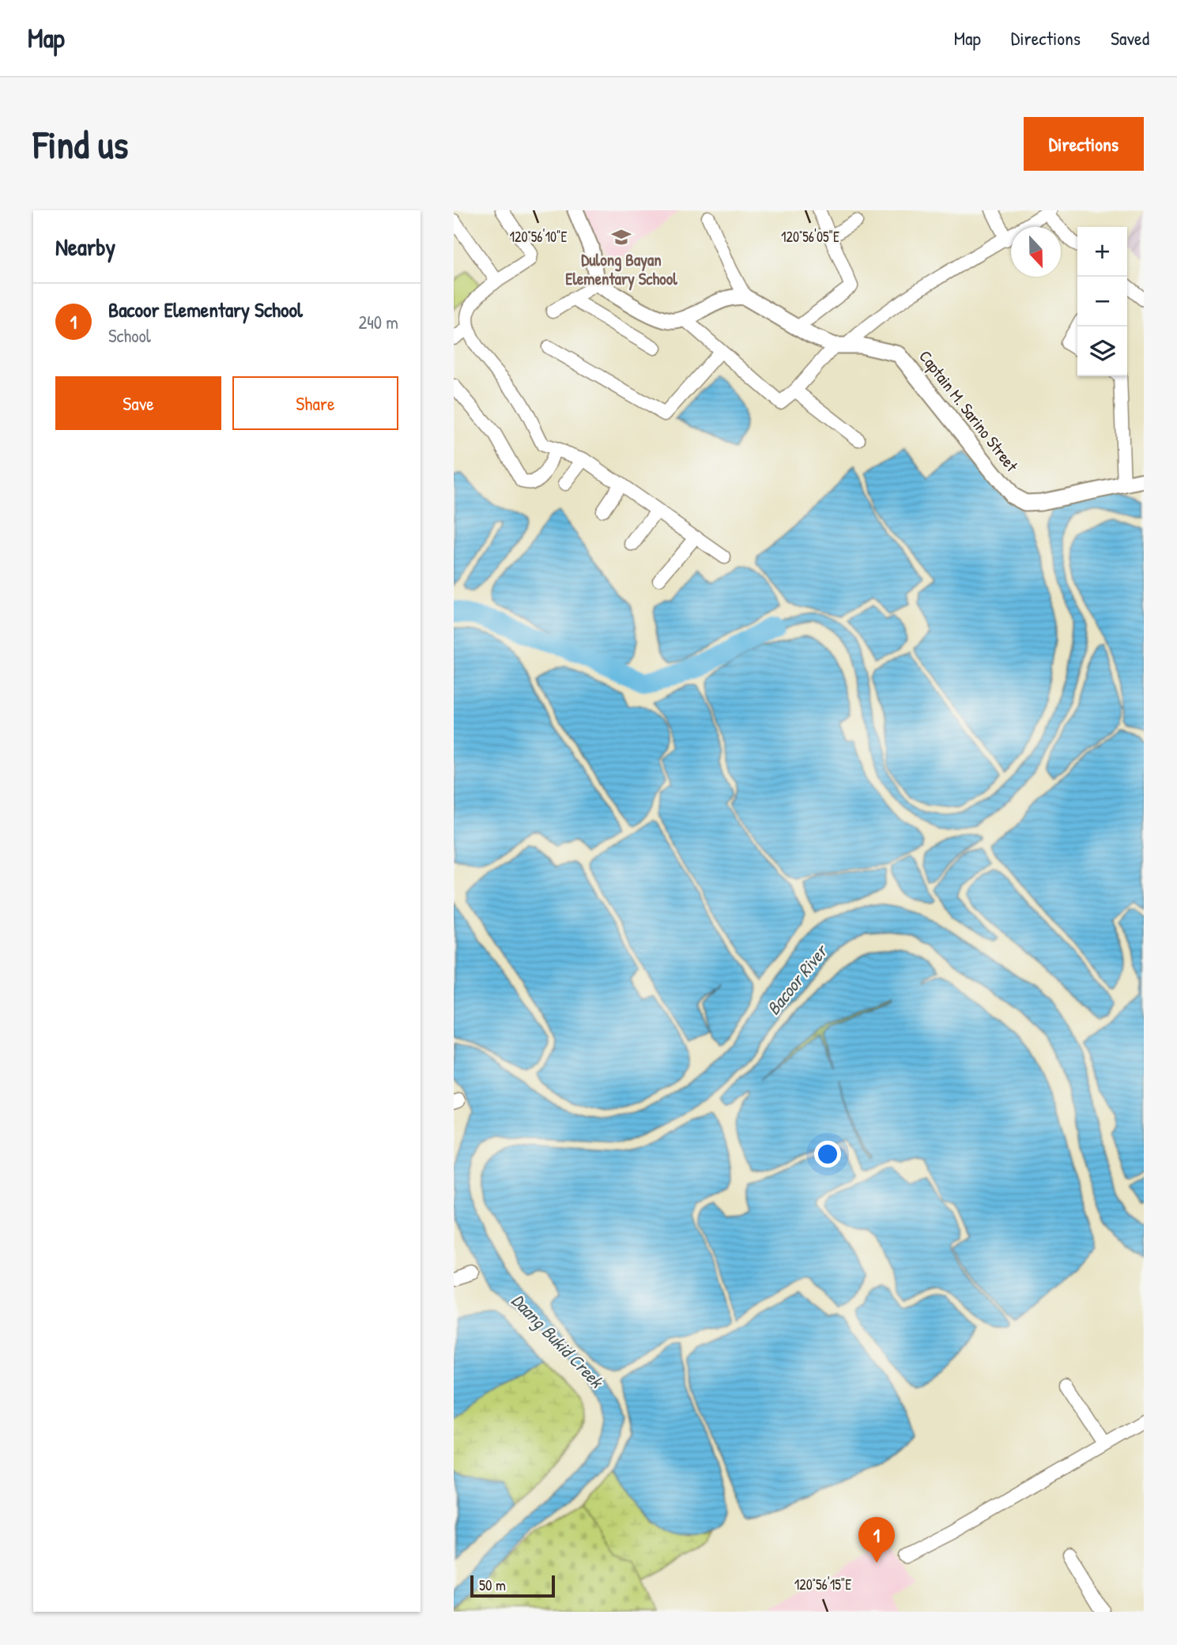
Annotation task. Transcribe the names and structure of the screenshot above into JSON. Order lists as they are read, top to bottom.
{
  "streets": {
    "street": ["Captain M. Sarino Street"]
  },
  "water": ["Bacoor River", "Daang Bukid Creek"],
  "places": {
    "school or university": ["Dulong Bayan Elementary School"]
  },
  "scale_bar": "50 m",
  "north": "bottom",
  "page": {
    "header": "Map",
    "nav": ["Map", "Directions", "Saved"],
    "buttons": [
      "Directions",
      ["Save", "Share"]
    ],
    "title": "Find us",
    "heading": "Nearby",
    "map_buttons": ["+", "−"],
    "list": [
      {
        "mark": "1",
        "name": "Bacoor Elementary School",
        "note": "School",
        "value": "240 m"
      }
    ],
    "pins": "1",
    "scale": "50 m"
  },
  "coordinates": ["120°56'05\"E", "120°56'10\"E", "120°56'15\"E"]
}
